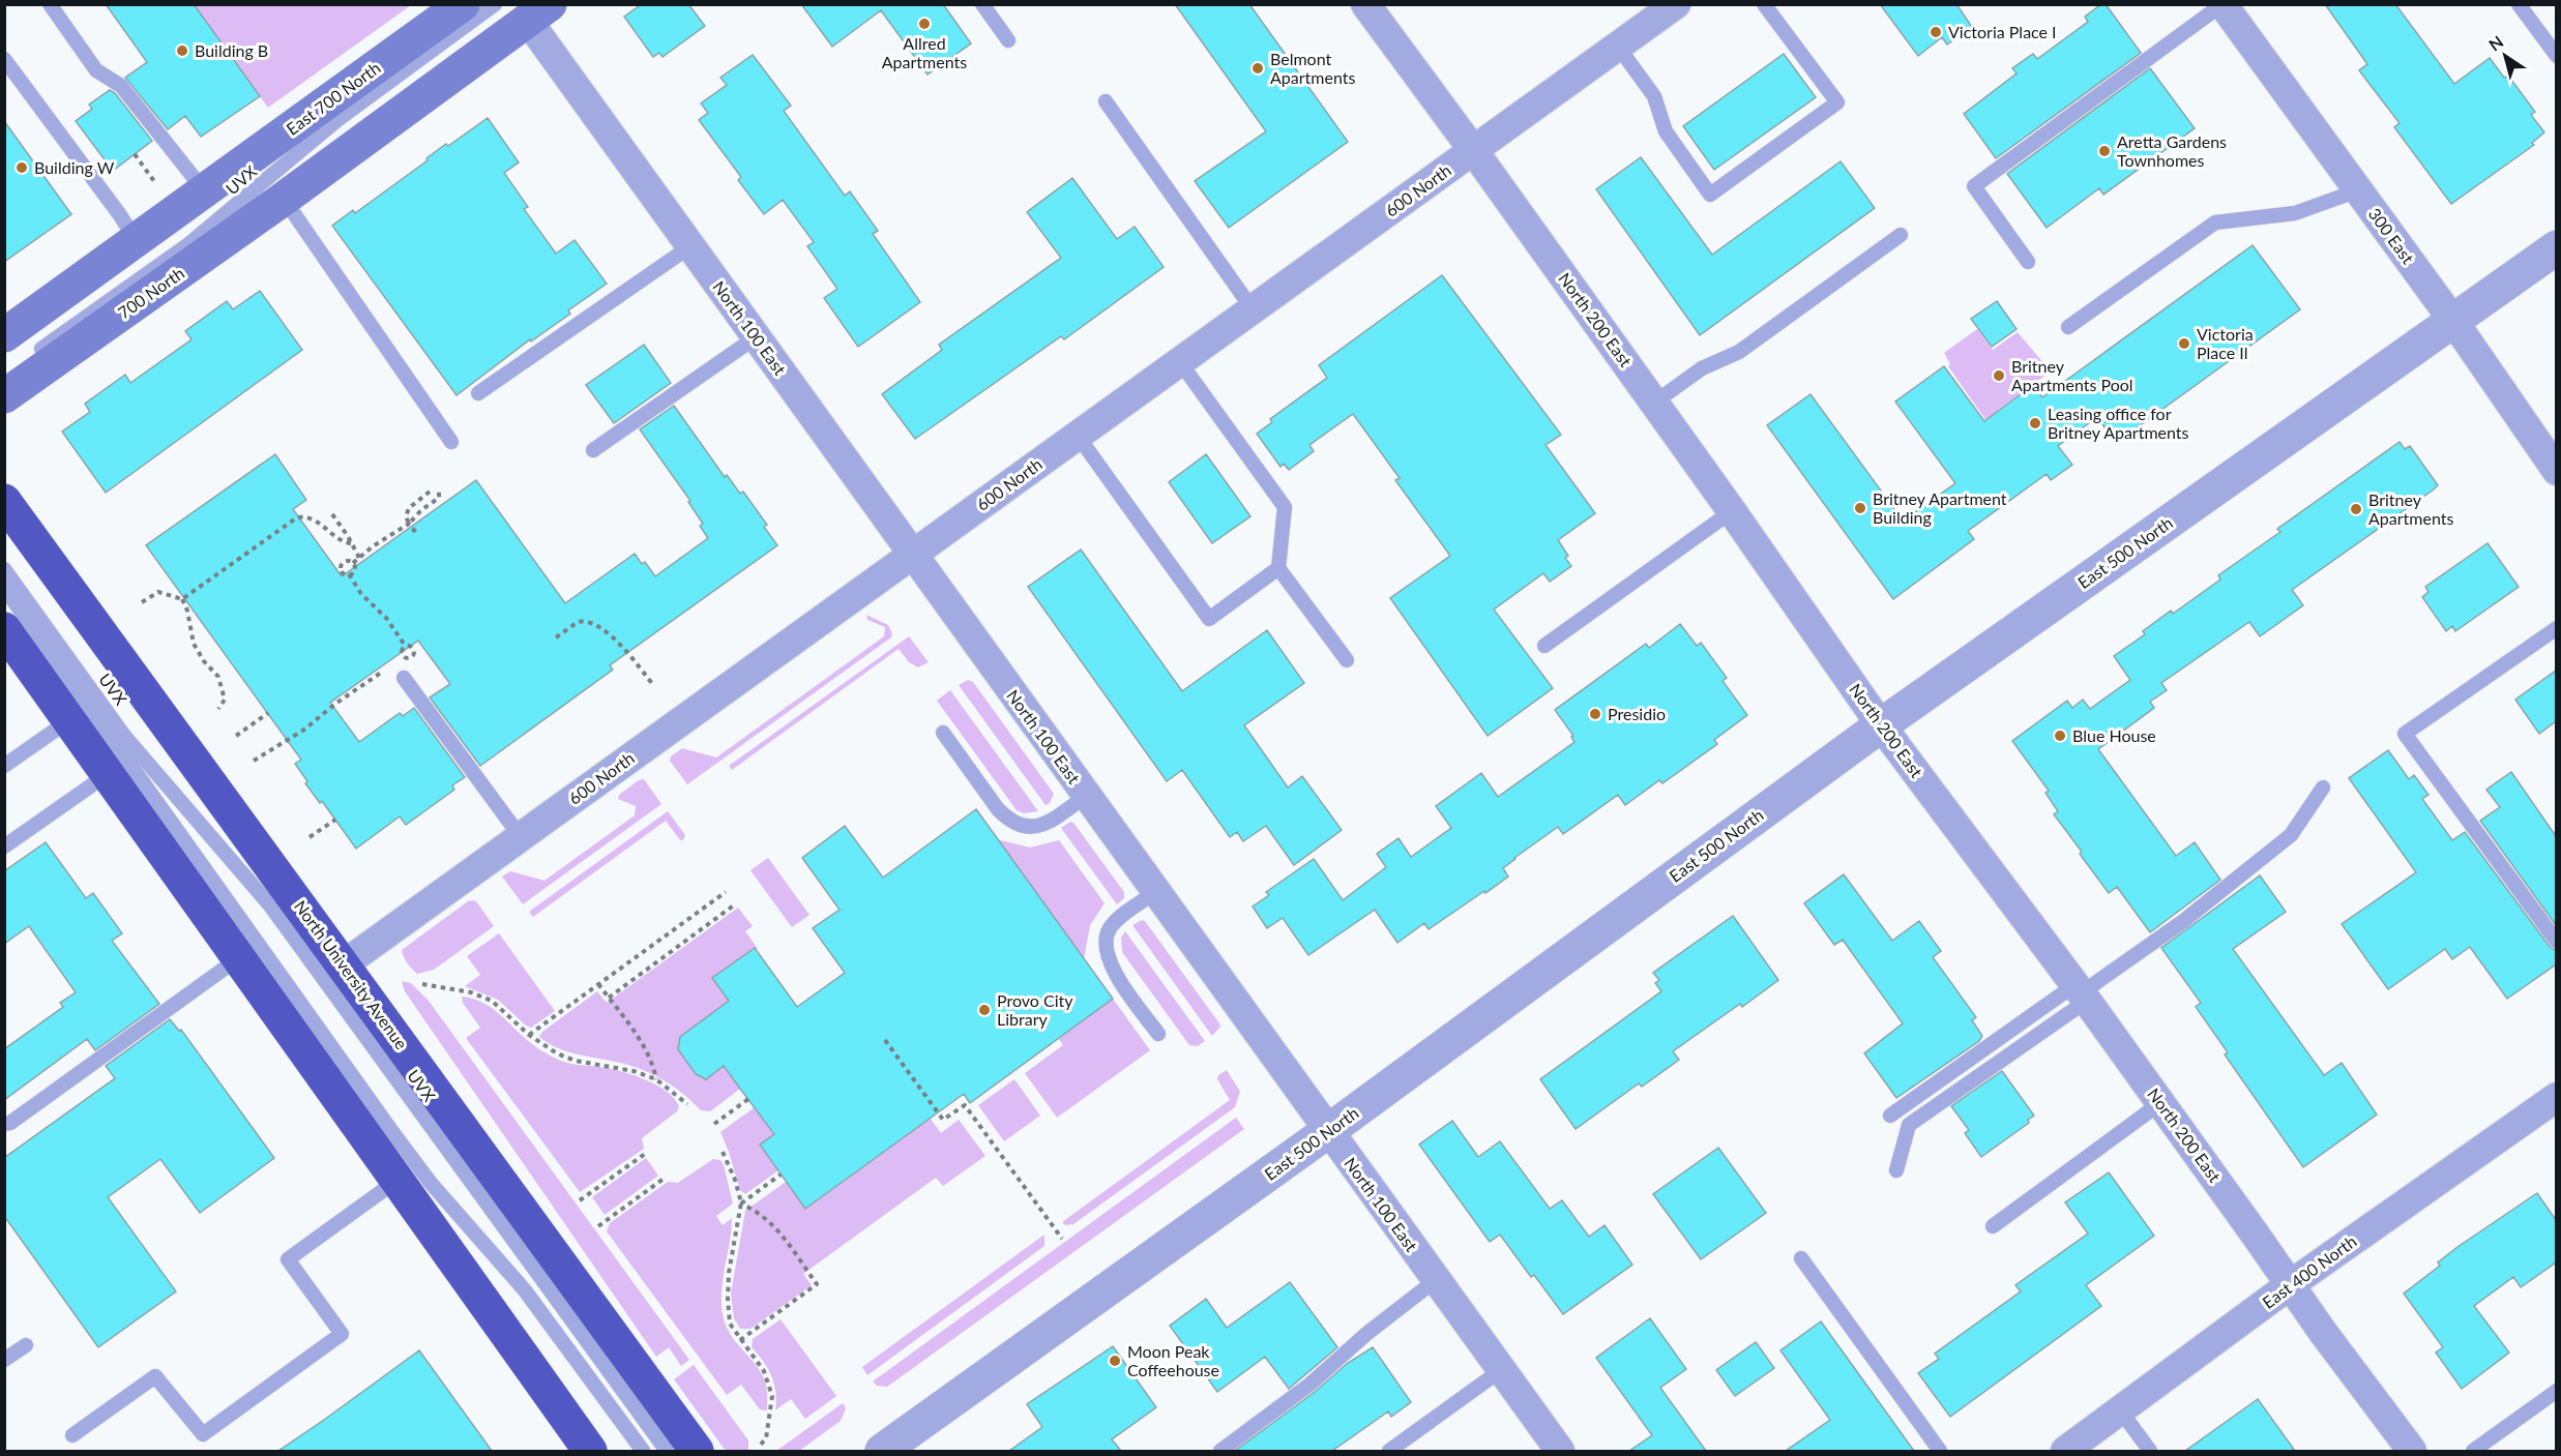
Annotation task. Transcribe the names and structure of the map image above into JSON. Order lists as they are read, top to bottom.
{
  "streets": {
    "highway": ["North University Avenue"],
    "main road": ["East 700 North", "700 North"],
    "street": [
      "600 North",
      "300 East",
      "North 200 East",
      "North 100 East",
      "East 500 North",
      "East 400 North"
    ],
    "lane": ["UVX"]
  },
  "crossings": [
    ["600 North", "North 200 East"],
    ["600 North", "North 100 East"],
    ["600 North", "North University Avenue"],
    ["300 East", "East 500 North"],
    ["North 200 East", "East 500 North"],
    ["North 200 East", "East 400 North"],
    ["North 100 East", "East 500 North"]
  ],
  "places": [
    "Allred Apartments",
    "Victoria Place I",
    "Building B",
    "Belmont Apartments",
    "Aretta Gardens Townhomes",
    "Building W",
    "Victoria Place Il",
    "Britney Apartments Pool",
    "Leasing office for Britney Apartments",
    "Britney Apartment Building",
    "Britney Apartments",
    "Presidio",
    "Blue House",
    "Provo City Library",
    "Moon Peak Coffeehouse"
  ],
  "north": "top left"
}
